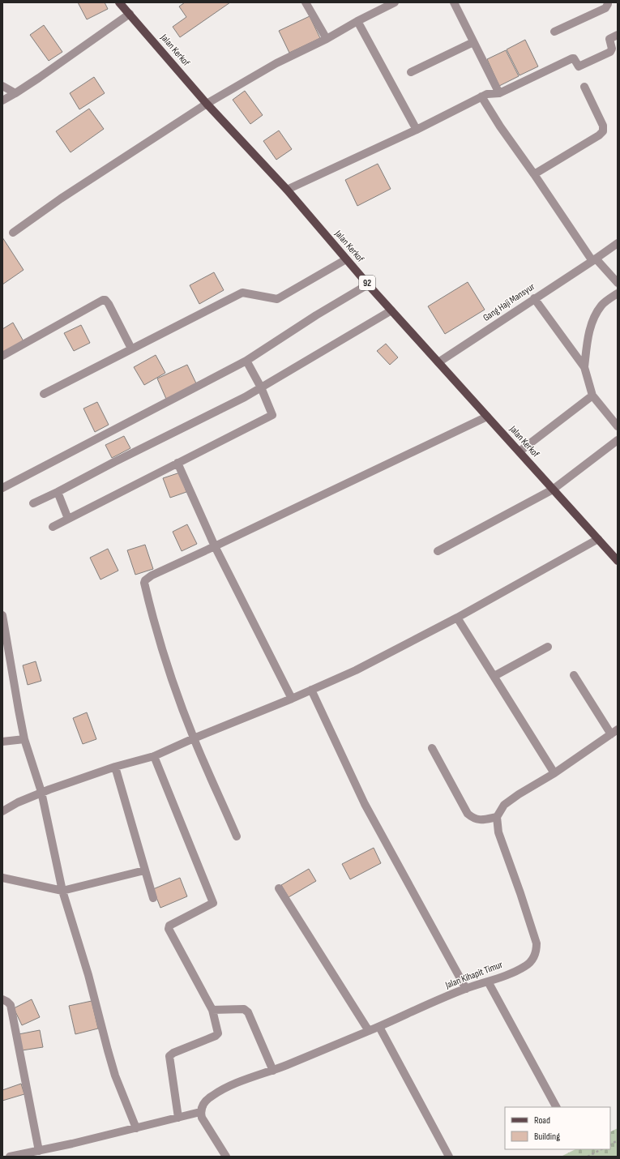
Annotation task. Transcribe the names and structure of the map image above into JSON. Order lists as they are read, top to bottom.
{
  "streets": {
    "main road": ["Jalan Kerkof", "92"],
    "street": ["Gang Haji Mansyur", "Jalan Kihapit Timur"]
  },
  "crossings": [
    ["Jalan Kerkof", "Gang Haji Mansyur"]
  ],
  "legend": ["Road", "Building"]
}
